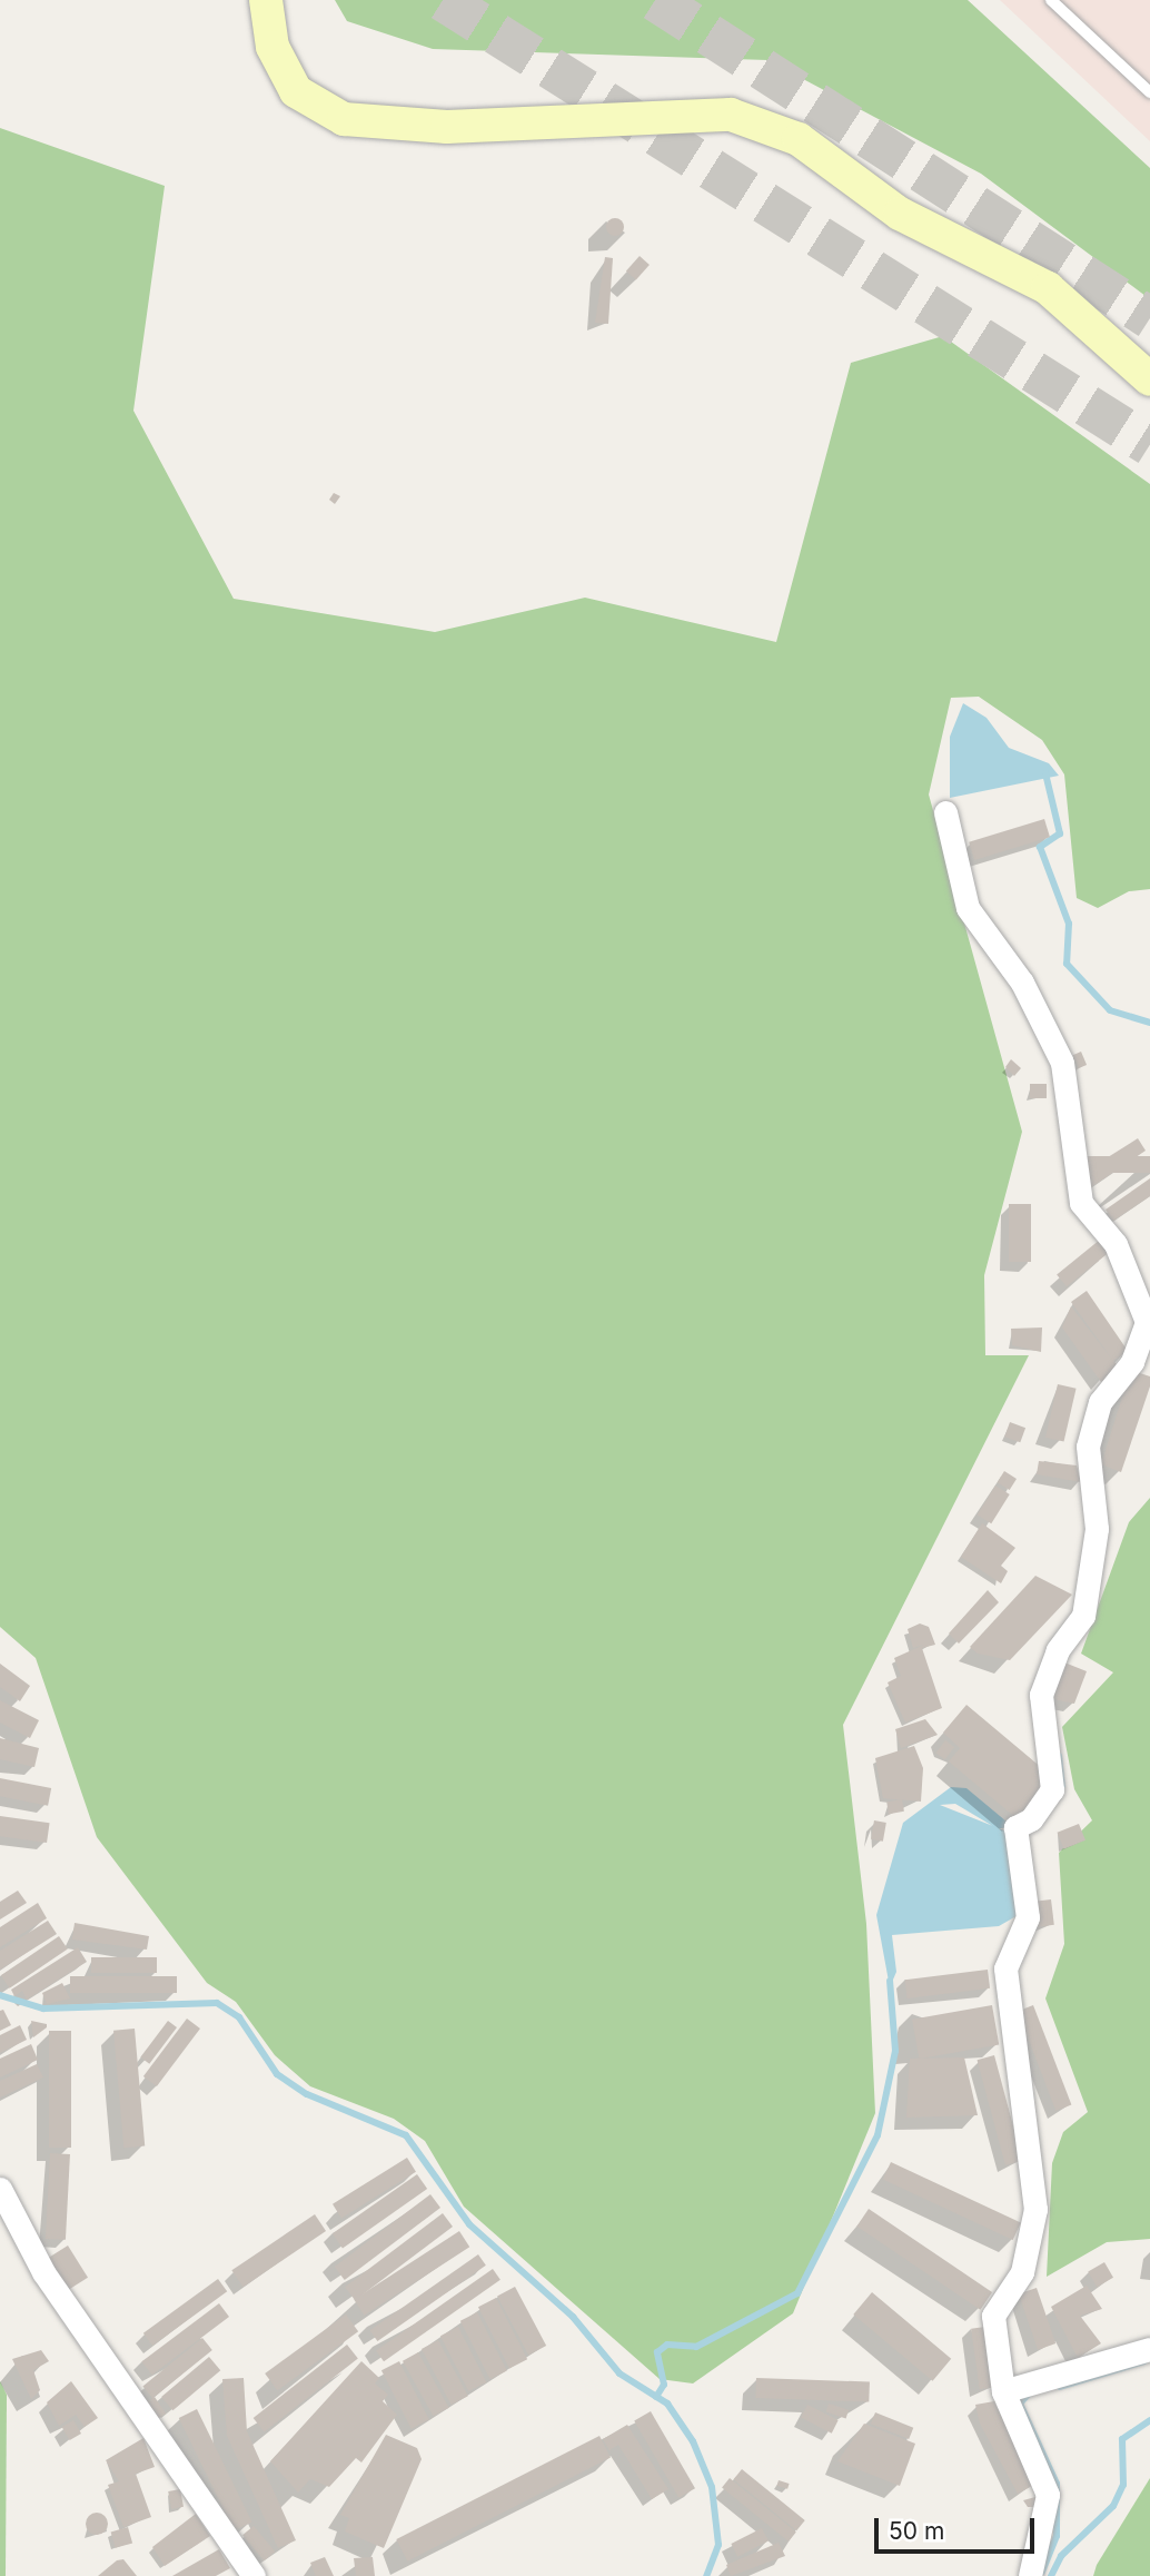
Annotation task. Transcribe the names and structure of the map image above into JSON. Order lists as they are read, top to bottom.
{
  "scale_bar": "50 m"
}
